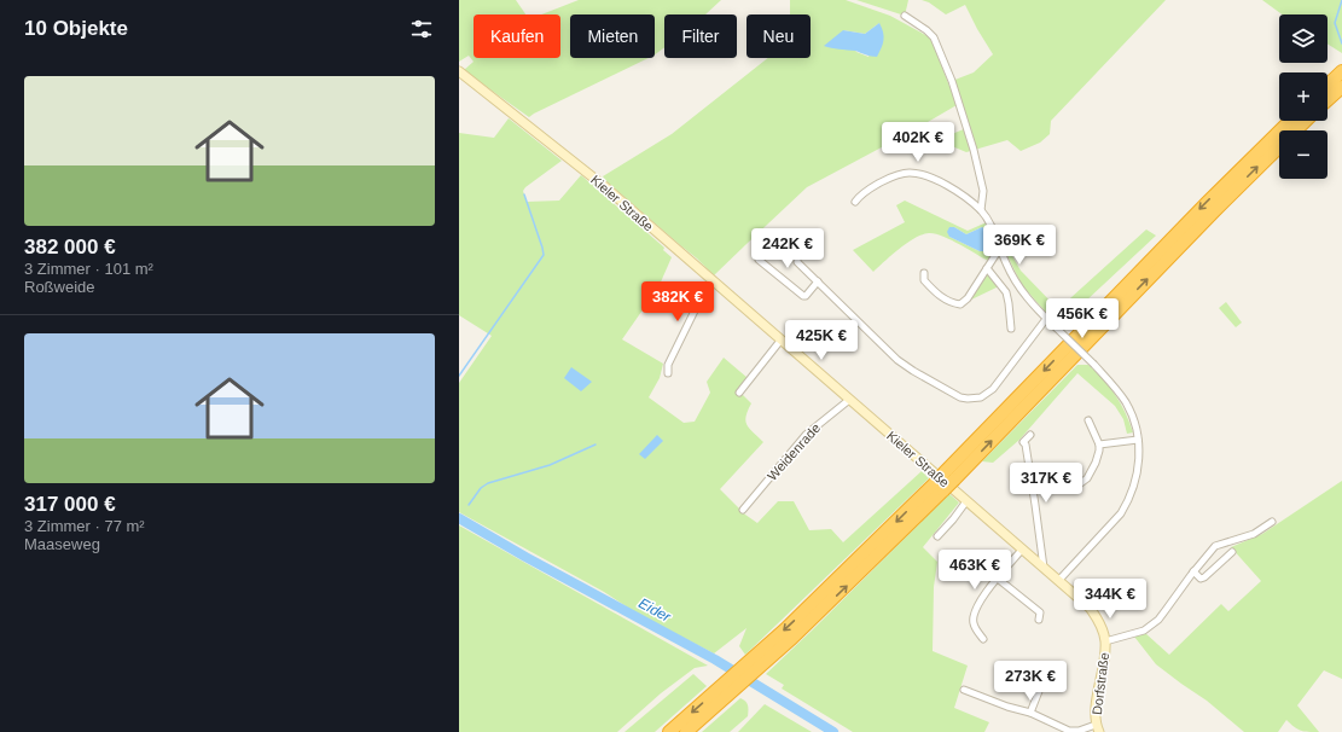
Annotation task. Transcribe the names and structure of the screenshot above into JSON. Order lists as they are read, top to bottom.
{
  "streets": {
    "street": ["Kieler Straße", "Weidenrade", "Dorfstraße"]
  },
  "crossings": [
    ["Kieler Straße", "Weidenrade"],
    ["Kieler Straße", "Dorfstraße"]
  ],
  "water": ["Eider"],
  "page": {
    "heading": "10 Objekte",
    "map_buttons": ["+", "−"],
    "chip": [
      "Kaufen",
      "Mieten",
      "Filter",
      "Neu"
    ],
    "list": [
      {
        "name": "382 000 €",
        "note": "3 Zimmer · 101 m² · Roßweide"
      },
      {
        "name": "317 000 €",
        "note": "3 Zimmer · 77 m² · Maaseweg"
      }
    ],
    "price": [
      "402K €",
      "369K €",
      "242K €",
      "382K €",
      "456K €",
      "425K €",
      "317K €",
      "463K €",
      "344K €",
      "273K €"
    ]
  }
}
